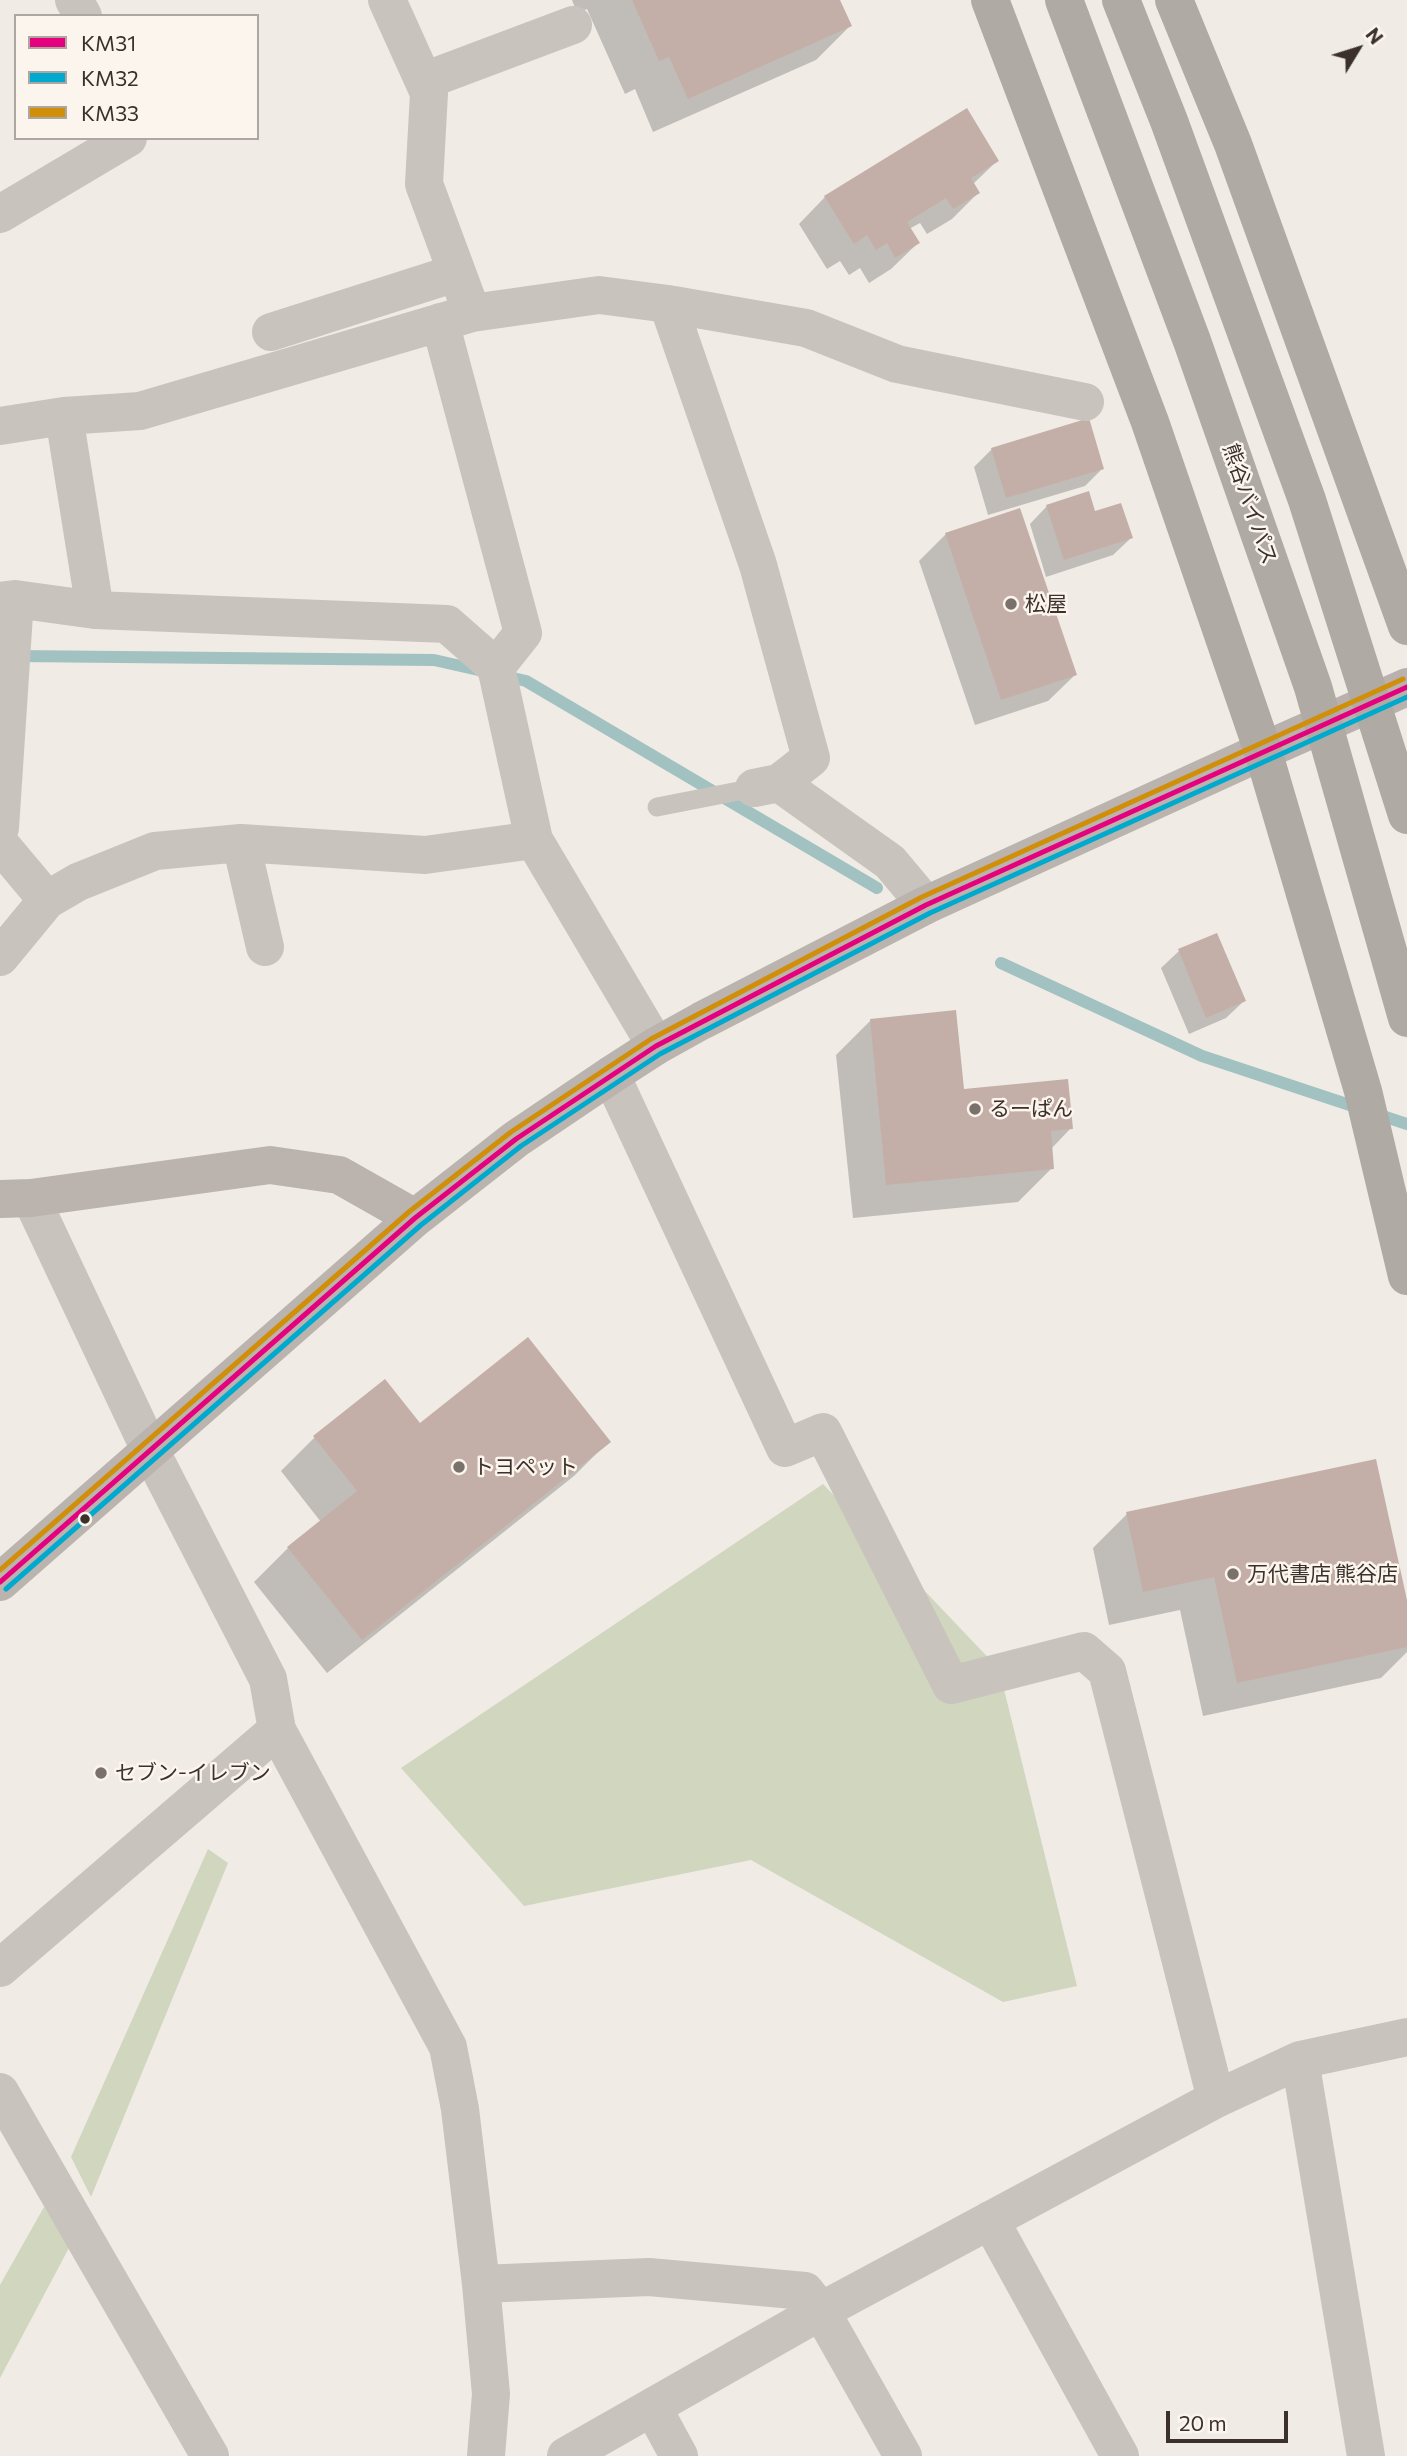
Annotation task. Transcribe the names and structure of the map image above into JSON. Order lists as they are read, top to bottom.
{
  "streets": {
    "highway": ["熊谷バイパス"]
  },
  "places": [
    "松屋",
    "るーぱん",
    "トヨペット",
    "万代書店 熊谷店",
    "セブン-イレブン"
  ],
  "lines": ["transit line KM33", "transit line KM31", "transit line KM32"],
  "legend": ["KM31", "KM32", "KM33"],
  "scale_bar": "20 m",
  "north": "top right"
}
